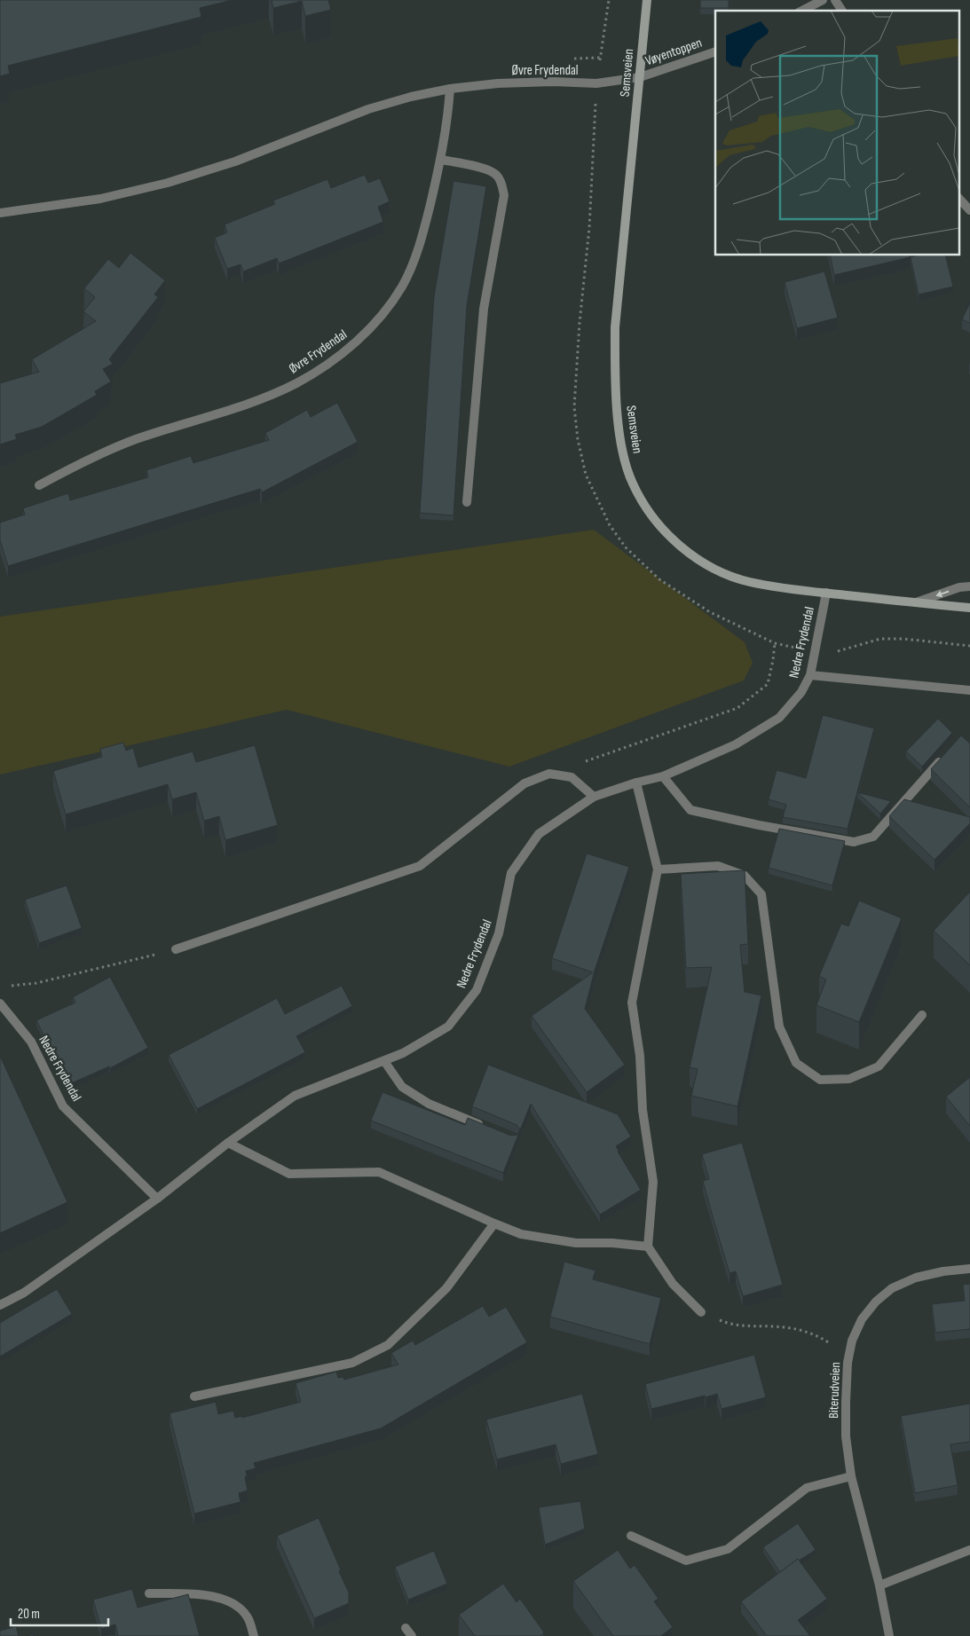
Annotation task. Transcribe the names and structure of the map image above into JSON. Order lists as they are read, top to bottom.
{
  "streets": {
    "main road": ["Semsveien"],
    "street": [
      "Vøyentoppen",
      "Øvre Frydendal",
      "Nedre Frydendal",
      "Biterudveien"
    ]
  },
  "crossings": [
    ["Vøyentoppen", "Øvre Frydendal"],
    ["Vøyentoppen", "Semsveien"],
    ["Øvre Frydendal", "Semsveien"],
    ["Semsveien", "Nedre Frydendal"]
  ],
  "scale_bar": "20 m"
}
